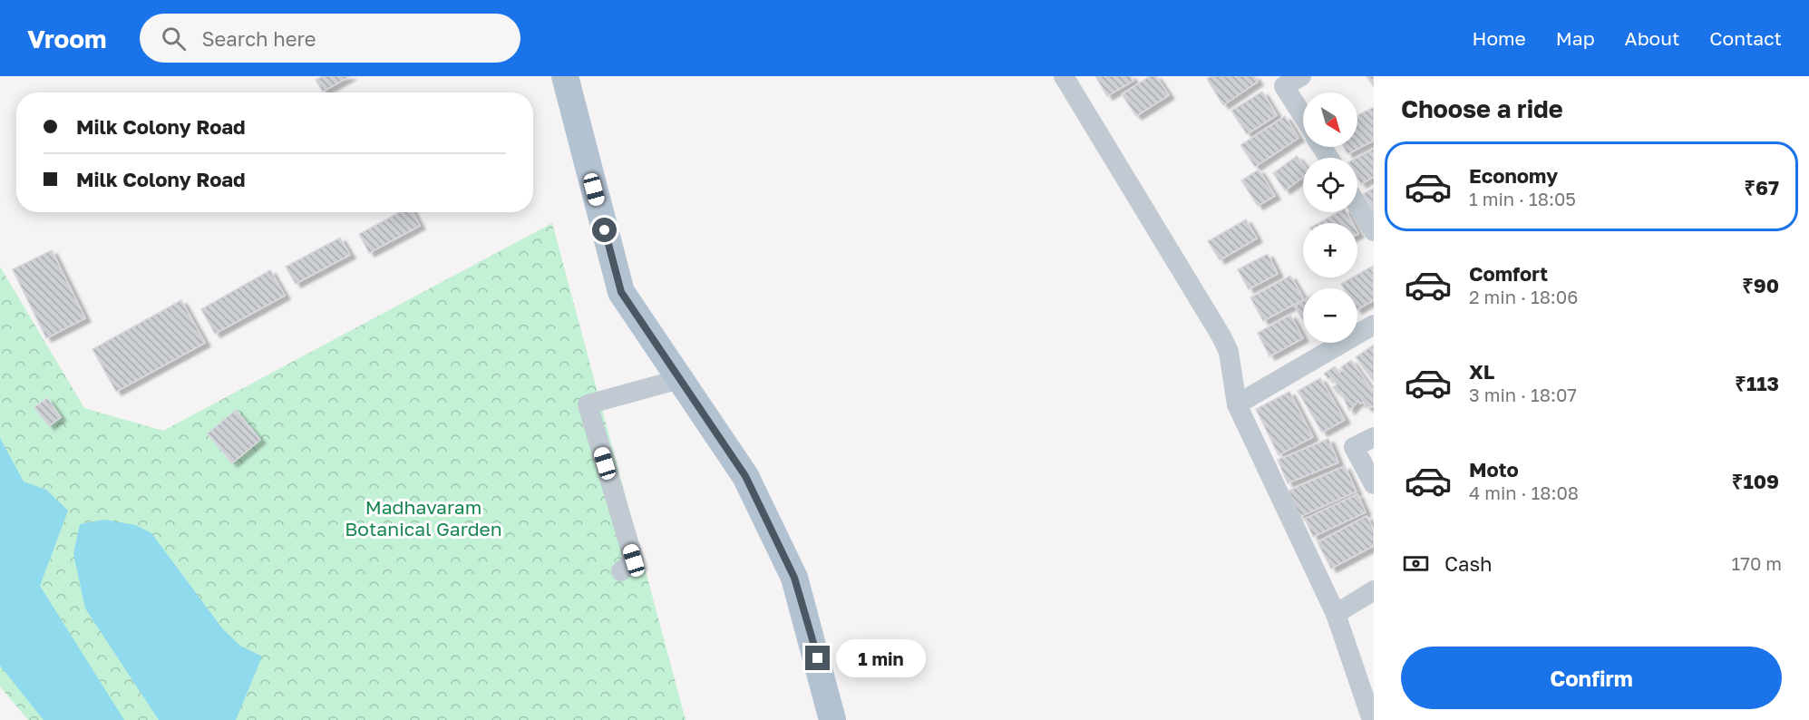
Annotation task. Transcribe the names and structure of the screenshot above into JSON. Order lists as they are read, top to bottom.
{
  "parks": ["Madhavaram Botanical Garden"],
  "north": "bottom right",
  "page": {
    "header": "Vroom",
    "search": "Search here",
    "nav": [
      "Home",
      "Map",
      "About",
      "Contact"
    ],
    "heading": "Choose a ride",
    "map_buttons": ["+", "−"],
    "banner": ["Milk Colony Road", "Milk Colony Road"],
    "list": [
      {
        "name": "Economy",
        "note": "1 min · 18:05",
        "value": "₹67"
      },
      {
        "name": "Comfort",
        "note": "2 min · 18:06",
        "value": "₹90"
      },
      {
        "name": "XL",
        "note": "3 min · 18:07",
        "value": "₹113"
      },
      {
        "name": "Moto",
        "note": "4 min · 18:08",
        "value": "₹109"
      }
    ],
    "pay": ["Cash", "170 m"],
    "buttons": "Confirm",
    "bubble": "1 min"
  }
}
